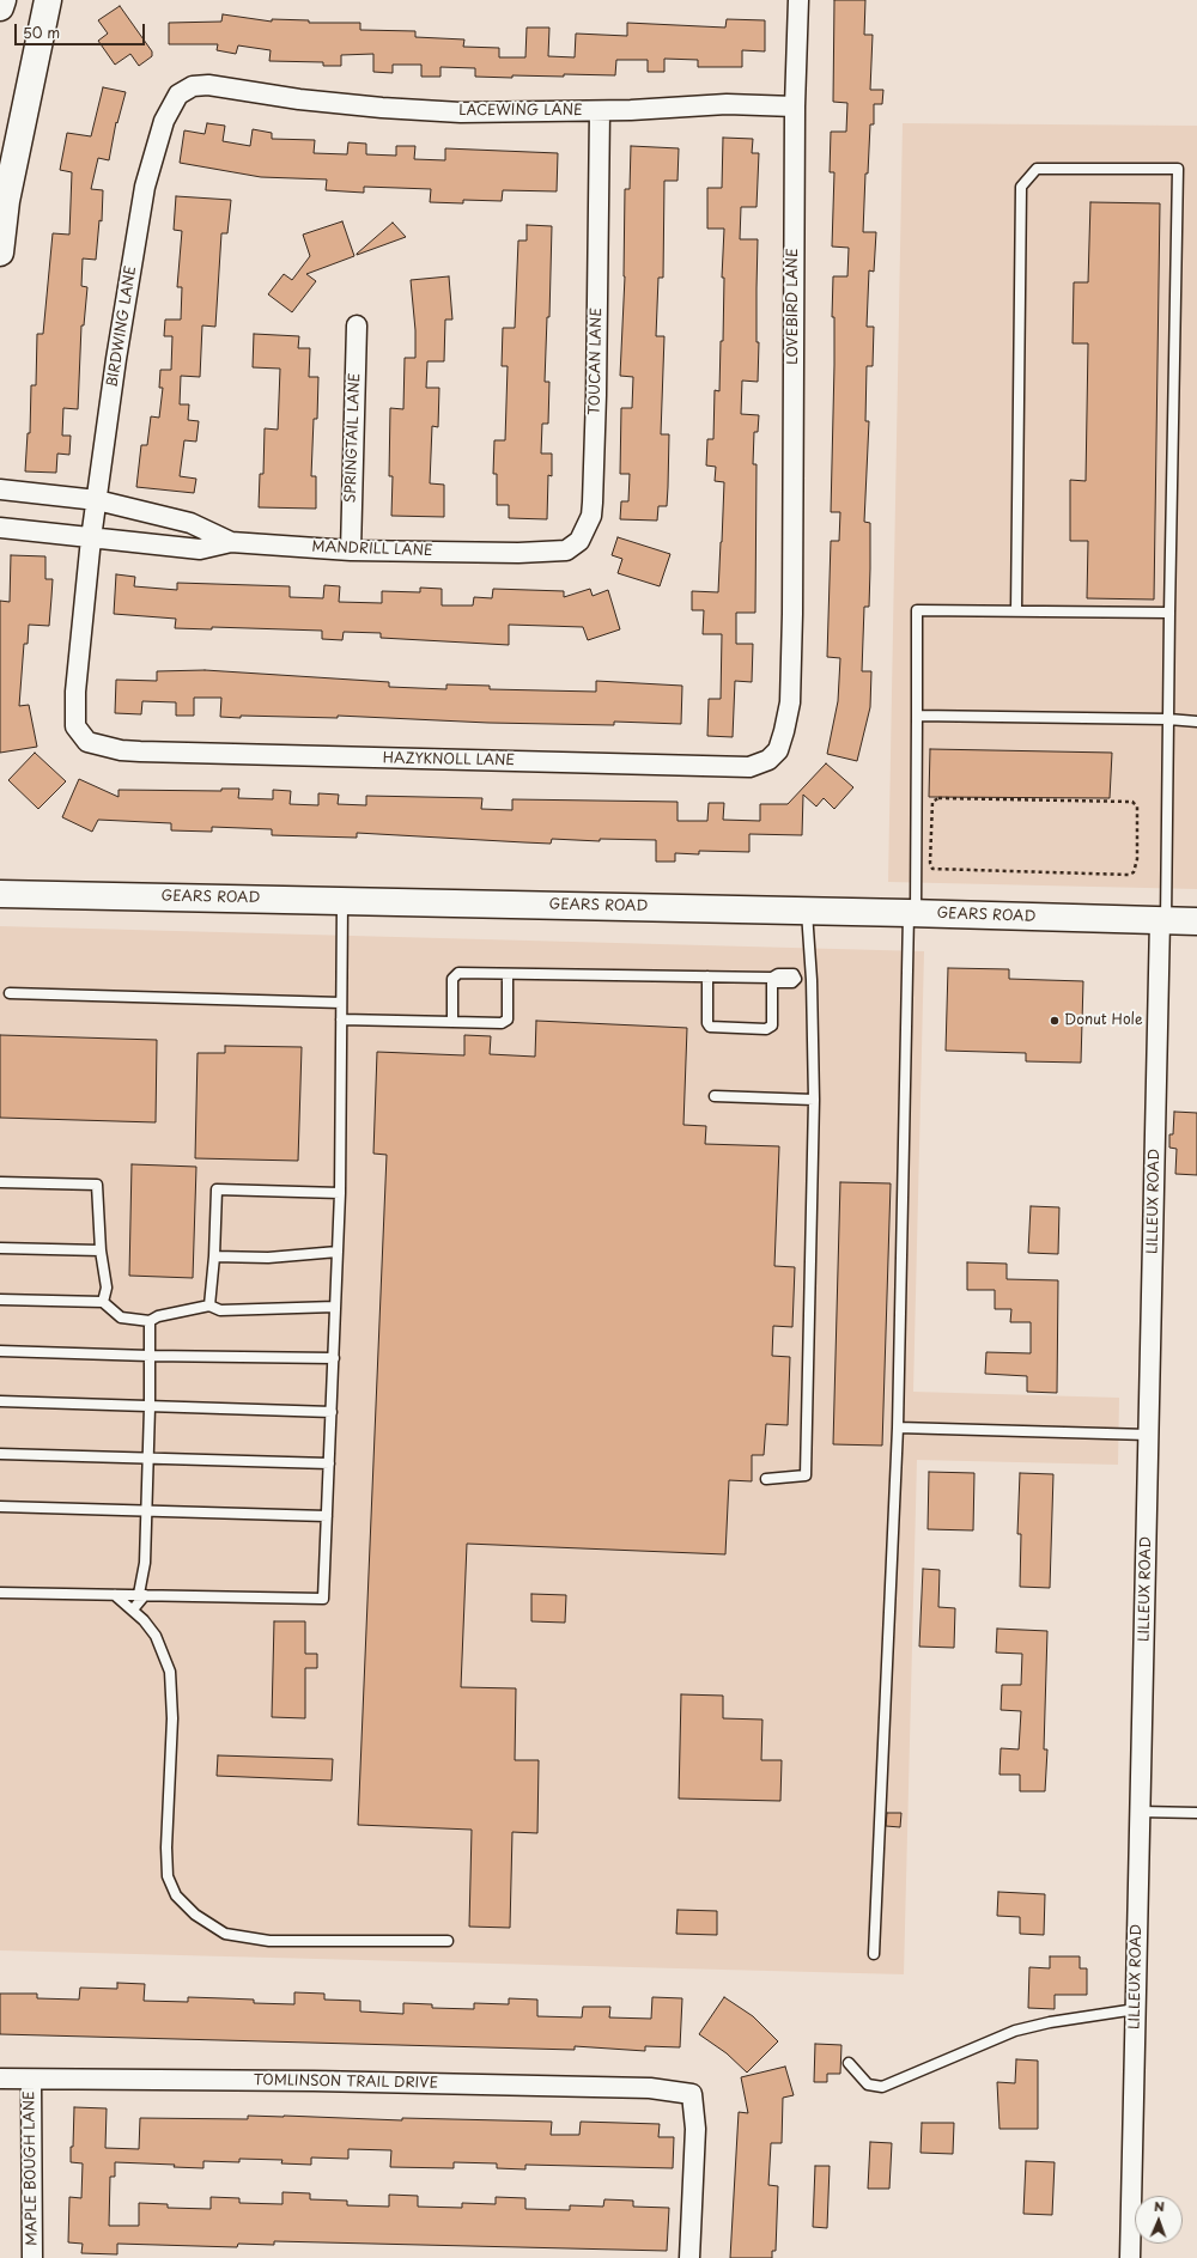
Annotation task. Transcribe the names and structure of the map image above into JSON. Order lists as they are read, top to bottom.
{
  "streets": {
    "main road": ["GEARS ROAD"],
    "street": [
      "LACEWING LANE",
      "LOVEBIRD LANE",
      "BIRDWING LANE",
      "TOUCAN LANE",
      "SPRINGTAIL LANE",
      "MANDRILL LANE",
      "HAZYKNOLL LANE",
      "LILLEUX ROAD",
      "TOMLINSON TRAIL DRIVE",
      "MAPLE BOUGH LANE"
    ]
  },
  "crossings": [
    ["LACEWING LANE", "LOVEBIRD LANE"],
    ["LACEWING LANE", "BIRDWING LANE"],
    ["LACEWING LANE", "TOUCAN LANE"],
    ["LOVEBIRD LANE", "HAZYKNOLL LANE"],
    ["BIRDWING LANE", "MANDRILL LANE"],
    ["BIRDWING LANE", "HAZYKNOLL LANE"],
    ["TOUCAN LANE", "MANDRILL LANE"],
    ["SPRINGTAIL LANE", "MANDRILL LANE"],
    ["GEARS ROAD", "LILLEUX ROAD"],
    ["TOMLINSON TRAIL DRIVE", "MAPLE BOUGH LANE"]
  ],
  "places": ["Donut Hole"],
  "scale_bar": "50 m",
  "north": "top"
}
